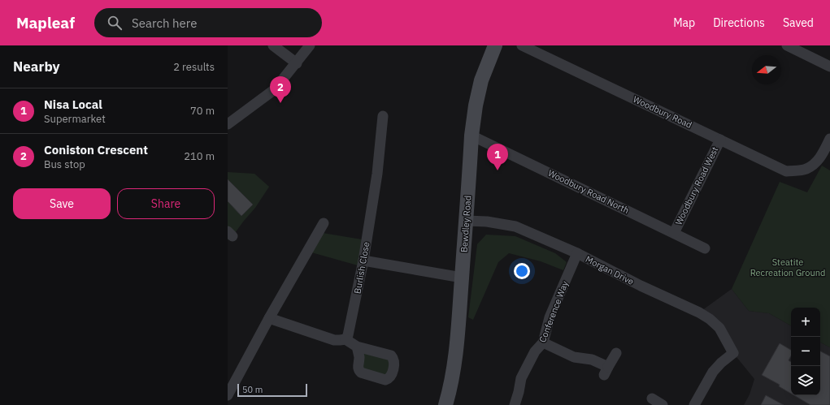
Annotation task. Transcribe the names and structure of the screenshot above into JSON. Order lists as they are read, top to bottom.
{
  "streets": {
    "main road": ["Bewdley Road"],
    "street": [
      "Woodbury Road",
      "Woodbury Road West",
      "Woodbury Road North",
      "Burlish Close",
      "Morgan Drive",
      "Conference Way"
    ]
  },
  "crossings": [
    ["Woodbury Road", "Woodbury Road West"],
    ["Woodbury Road West", "Woodbury Road North"],
    ["Woodbury Road North", "Bewdley Road"],
    ["Bewdley Road", "Morgan Drive"],
    ["Morgan Drive", "Conference Way"]
  ],
  "parks": ["Steatite Recreation Ground"],
  "scale_bar": "50 m",
  "north": "left",
  "page": {
    "header": "Mapleaf",
    "search": "Search here",
    "nav": ["Map", "Directions", "Saved"],
    "heading": ["Nearby", "2 results"],
    "pins": ["2", "1"],
    "list": [
      {
        "mark": "1",
        "name": "Nisa Local",
        "note": "Supermarket",
        "value": "70 m"
      },
      {
        "mark": "2",
        "name": "Coniston Crescent",
        "note": "Bus stop",
        "value": "210 m"
      }
    ],
    "buttons": ["Save", "Share"],
    "map_buttons": ["+", "−"],
    "scale": "50 m"
  }
}
